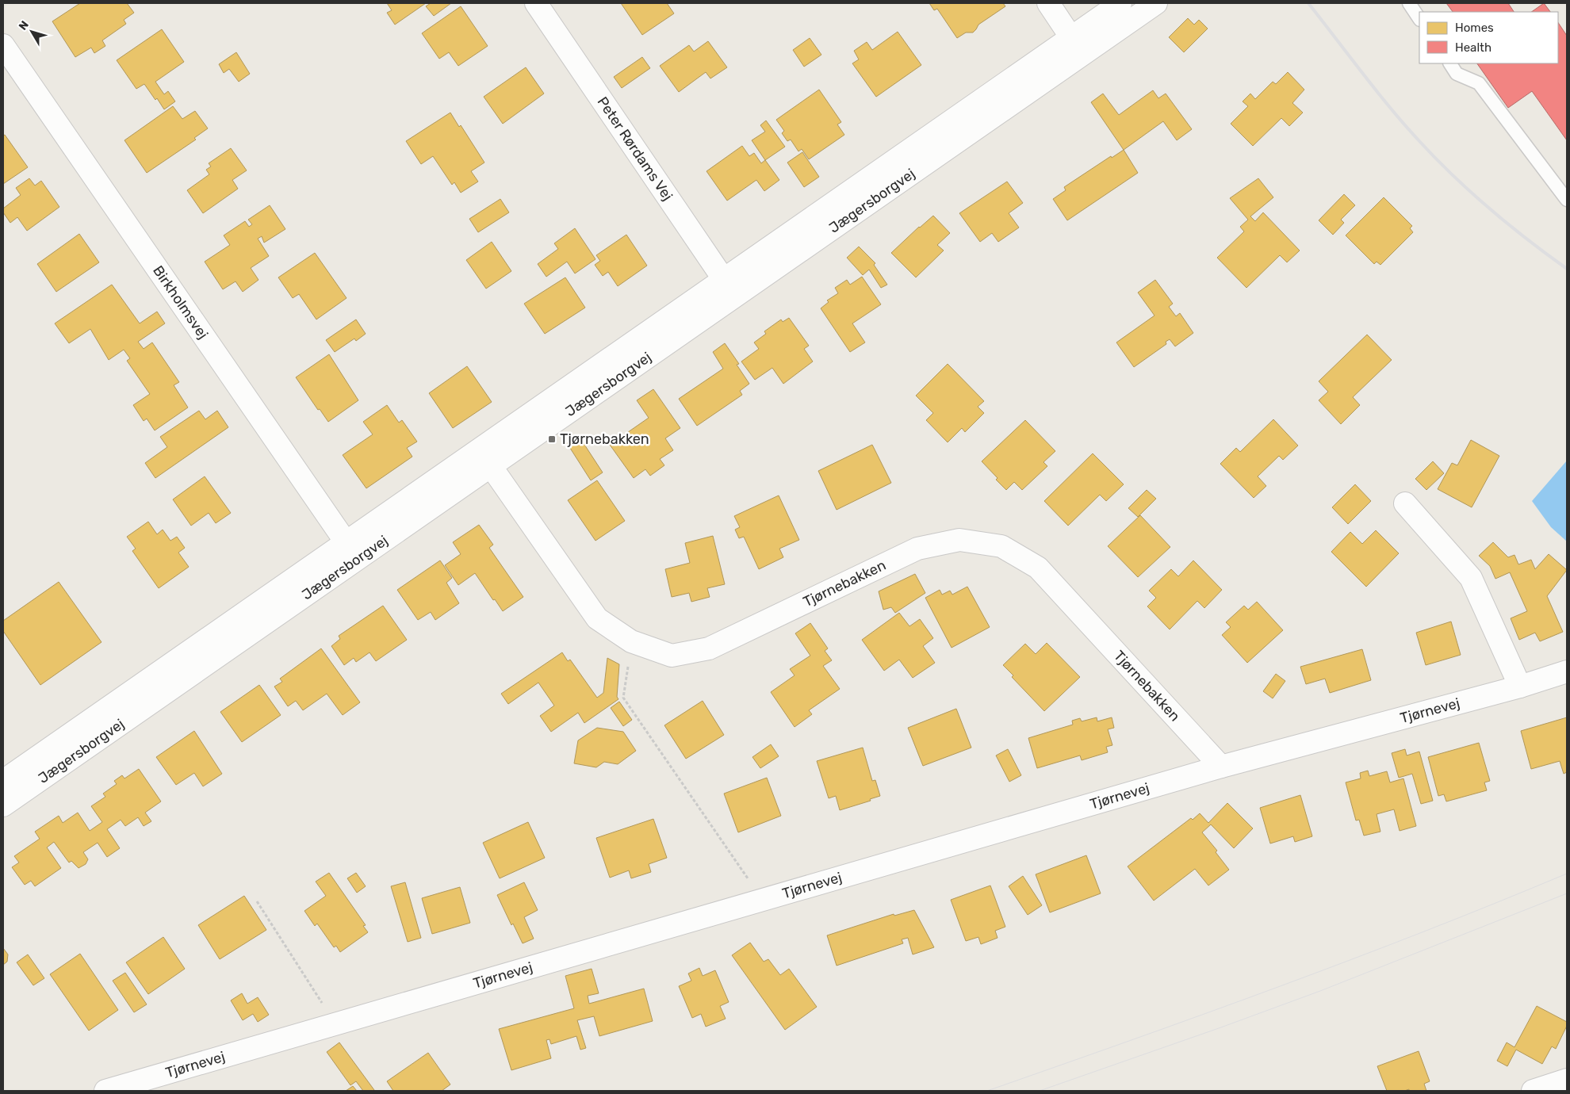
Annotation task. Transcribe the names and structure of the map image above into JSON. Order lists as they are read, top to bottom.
{
  "streets": {
    "street": [
      "Peter Rørdams Vej",
      "Jægersborgvej",
      "Birkholmsvej",
      "Tjørnebakken",
      "Tjørnevej"
    ]
  },
  "crossings": [
    ["Peter Rørdams Vej", "Jægersborgvej"],
    ["Jægersborgvej", "Birkholmsvej"],
    ["Jægersborgvej", "Tjørnebakken"],
    ["Tjørnebakken", "Tjørnevej"]
  ],
  "places": {
    "transit": ["Tjørnebakken"]
  },
  "legend": ["Homes", "Health"],
  "north": "top left"
}
